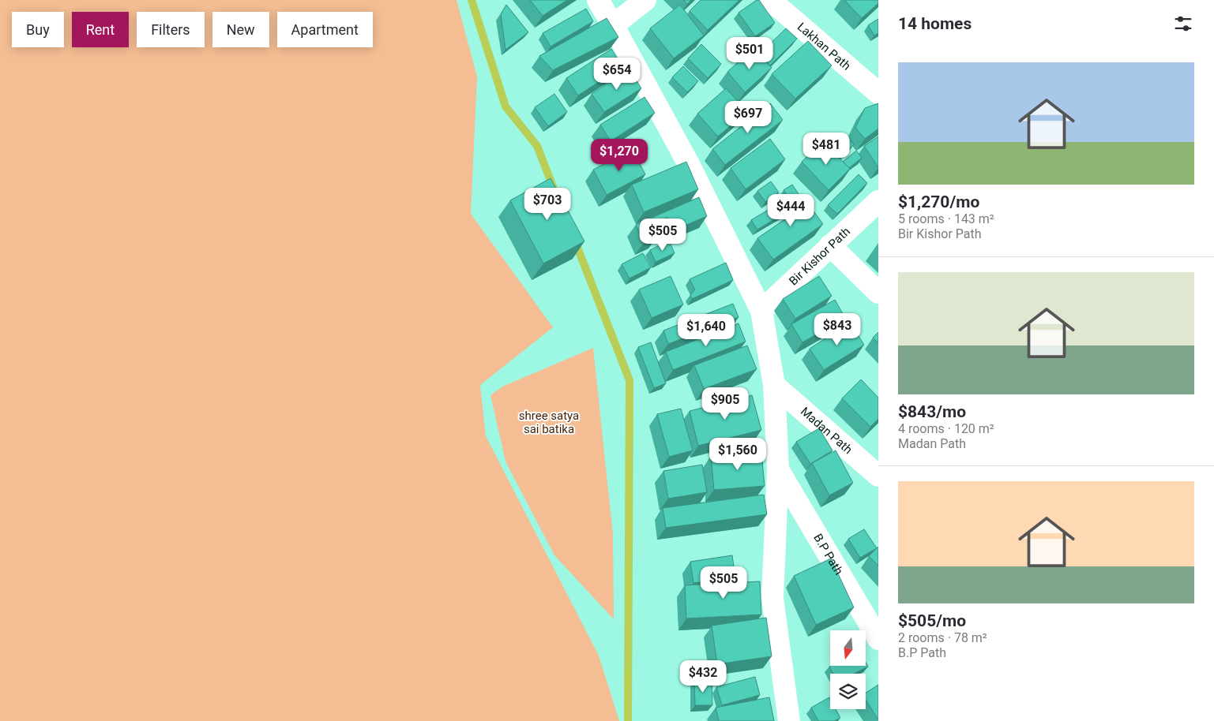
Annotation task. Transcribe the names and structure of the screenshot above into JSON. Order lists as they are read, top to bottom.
{
  "streets": {
    "street": [
      "Lakhan Path",
      "Bir Kishor Path",
      "Madan Path",
      "B.P Path"
    ]
  },
  "parks": ["shree satya sai batika"],
  "north": "bottom",
  "page": {
    "heading": "14 homes",
    "chip": [
      "Buy",
      "Rent",
      "Filters",
      "New",
      "Apartment"
    ],
    "price": [
      "$501",
      "$654",
      "$697",
      "$481",
      "$1,270",
      "$703",
      "$444",
      "$505",
      "$843",
      "$1,640",
      "$905",
      "$1,560",
      "$505",
      "$432"
    ],
    "list": [
      {
        "name": "$1,270/mo",
        "note": "5 rooms · 143 m² · Bir Kishor Path"
      },
      {
        "name": "$843/mo",
        "note": "4 rooms · 120 m² · Madan Path"
      },
      {
        "name": "$505/mo",
        "note": "2 rooms · 78 m² · B.P Path"
      }
    ]
  }
}
